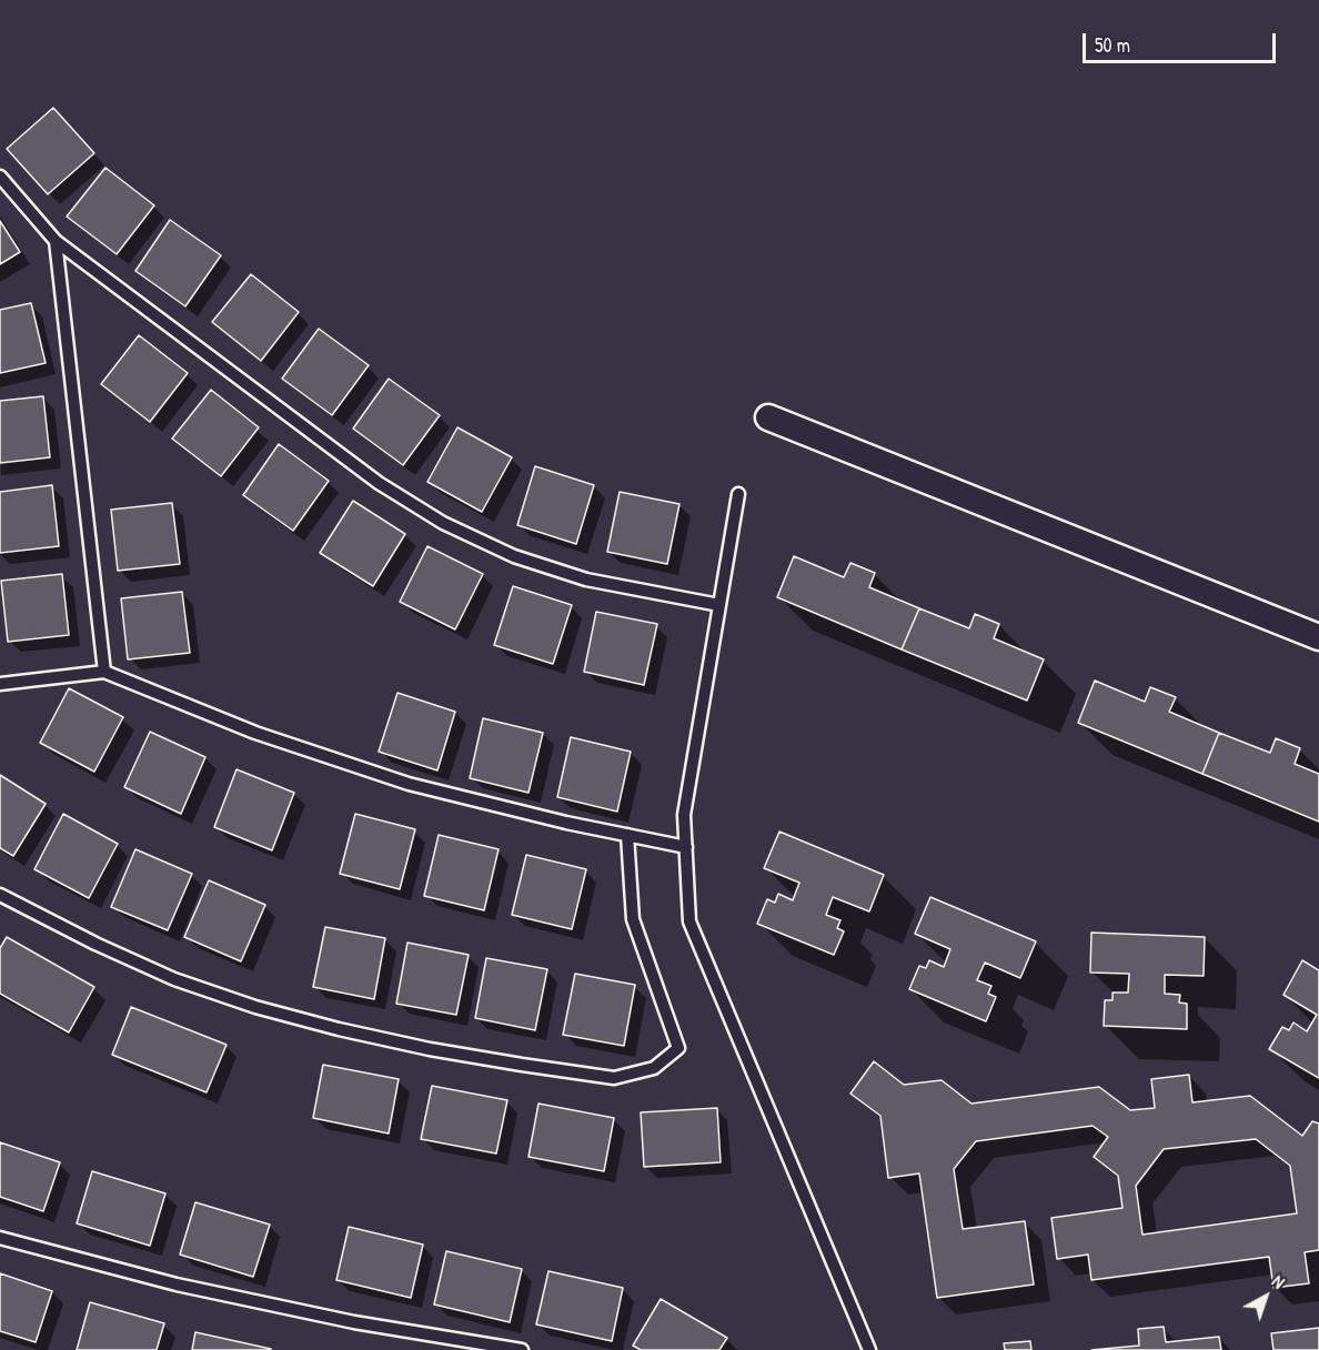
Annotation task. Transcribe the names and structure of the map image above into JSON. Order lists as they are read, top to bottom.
{
  "scale_bar": "50 m",
  "north": "top right"
}
